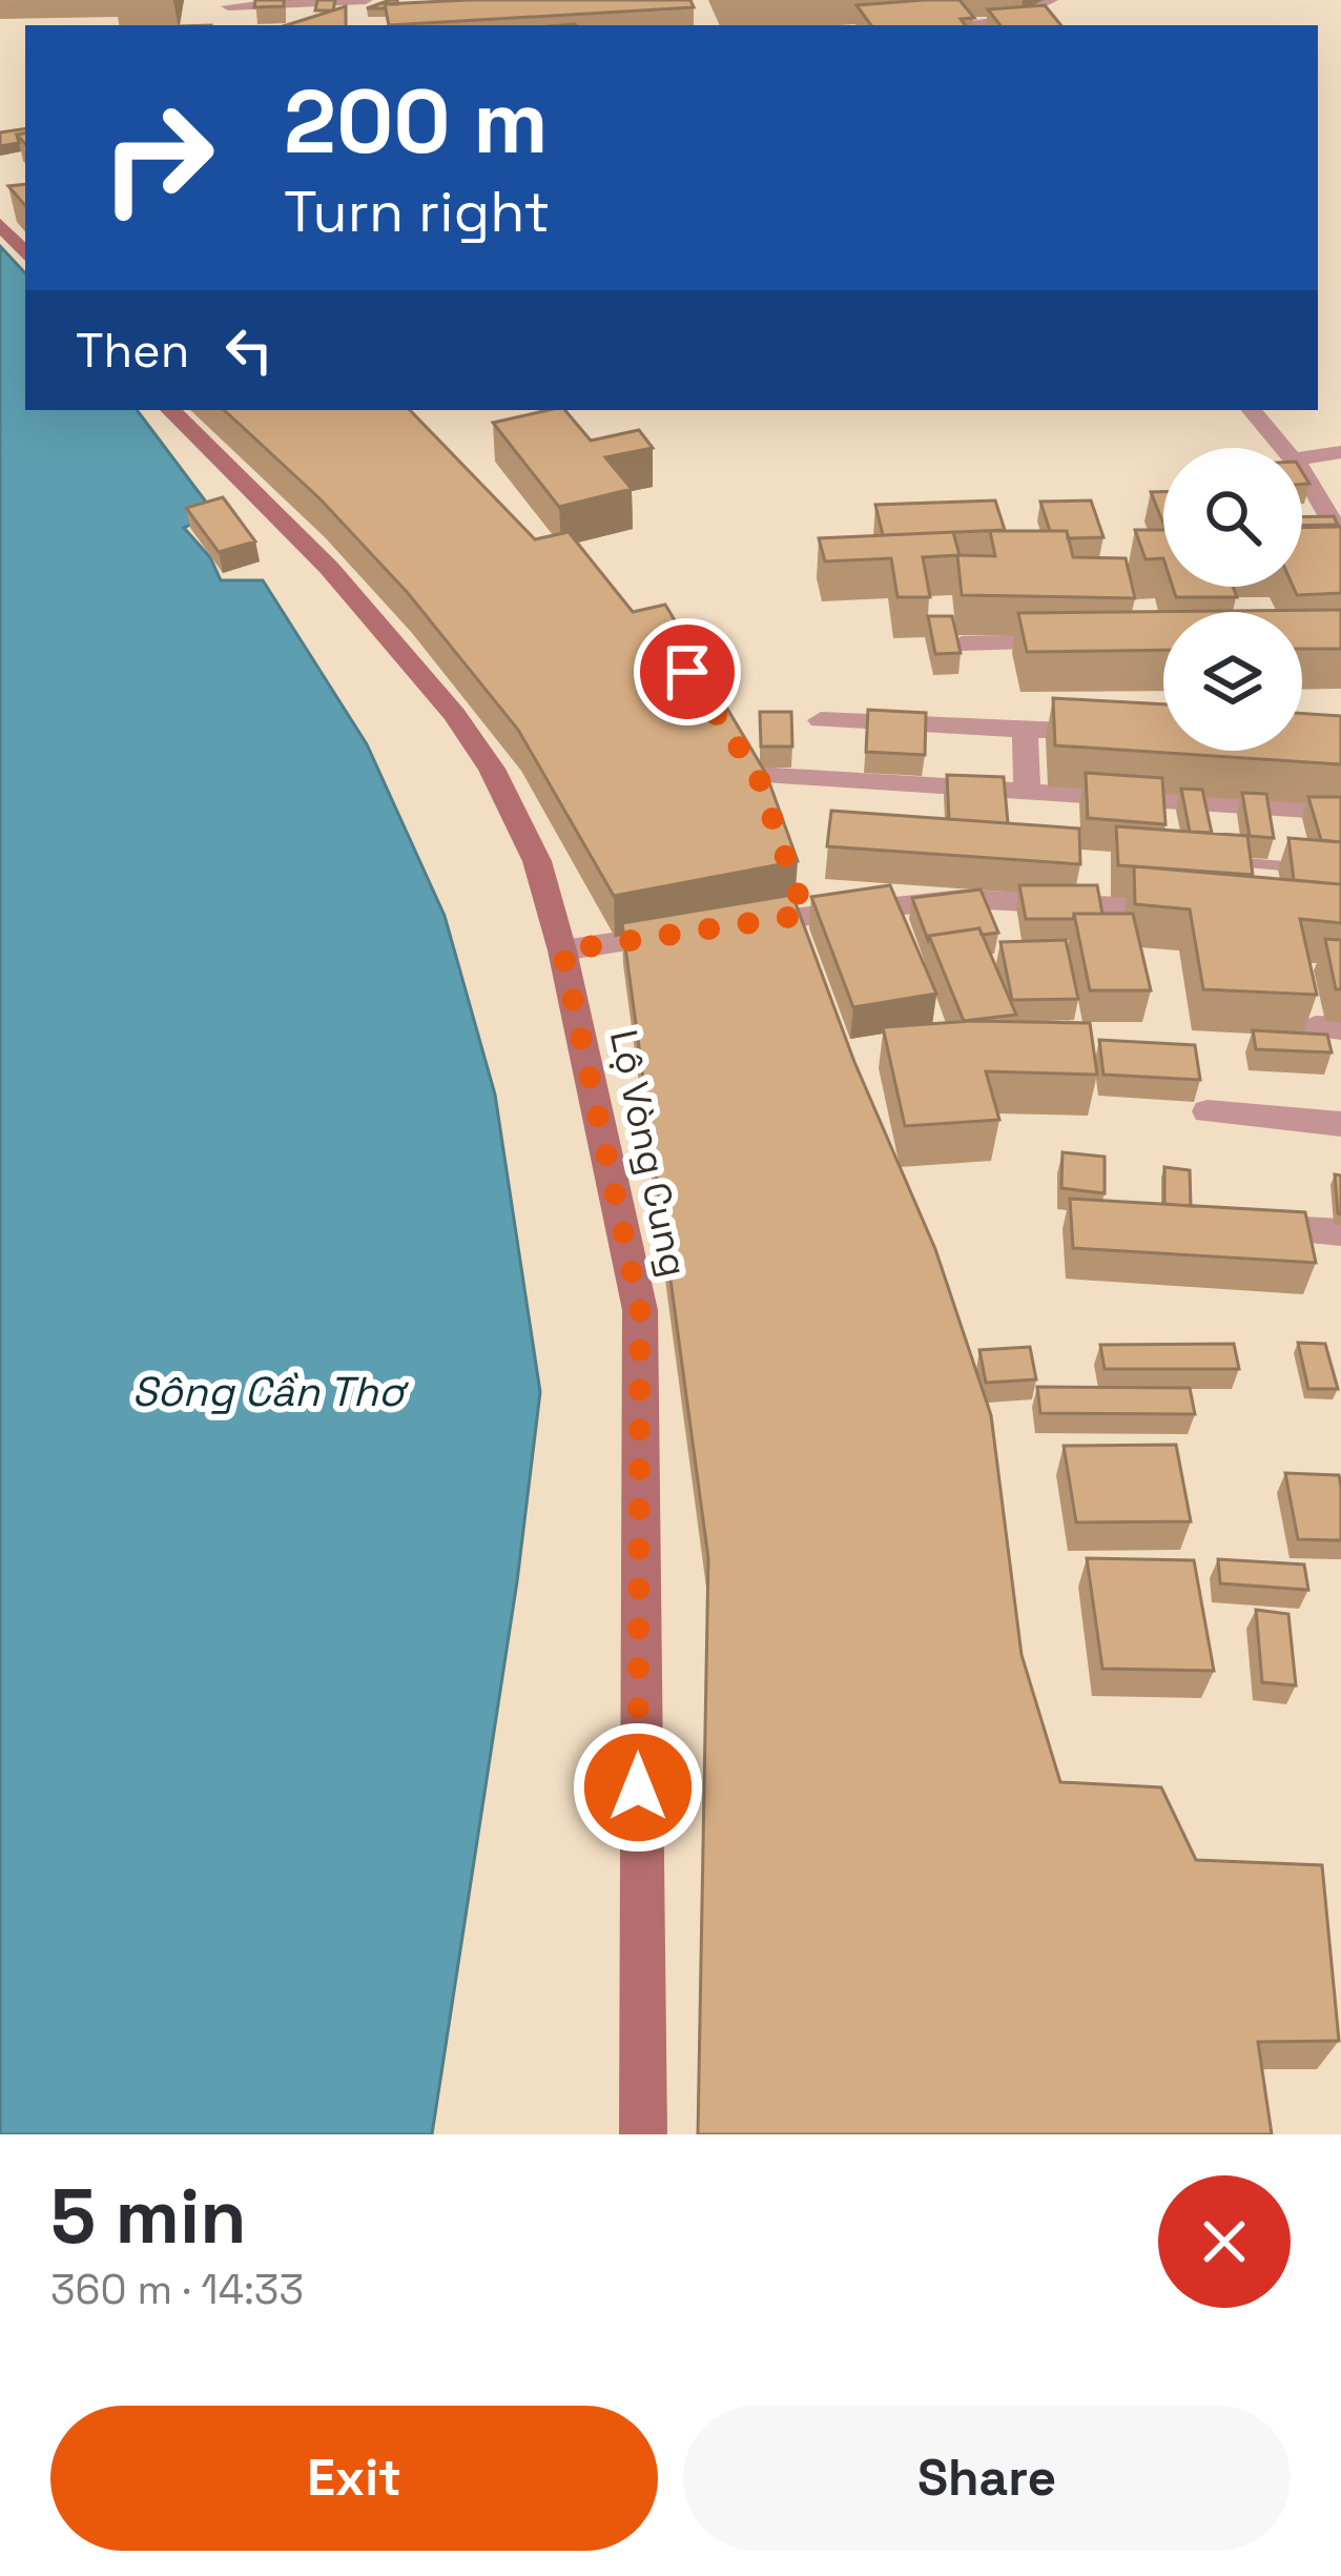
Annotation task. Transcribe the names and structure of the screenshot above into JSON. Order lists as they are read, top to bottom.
{
  "streets": {
    "main road": ["Lộ Vòng Cung"]
  },
  "water": ["Sông Cần Thơ"],
  "page": {
    "turn": ["200 m", "Turn right"],
    "then": "Then",
    "heading": ["5 min", "360 m · 14:33"],
    "buttons": ["Exit", "Share"]
  }
}
